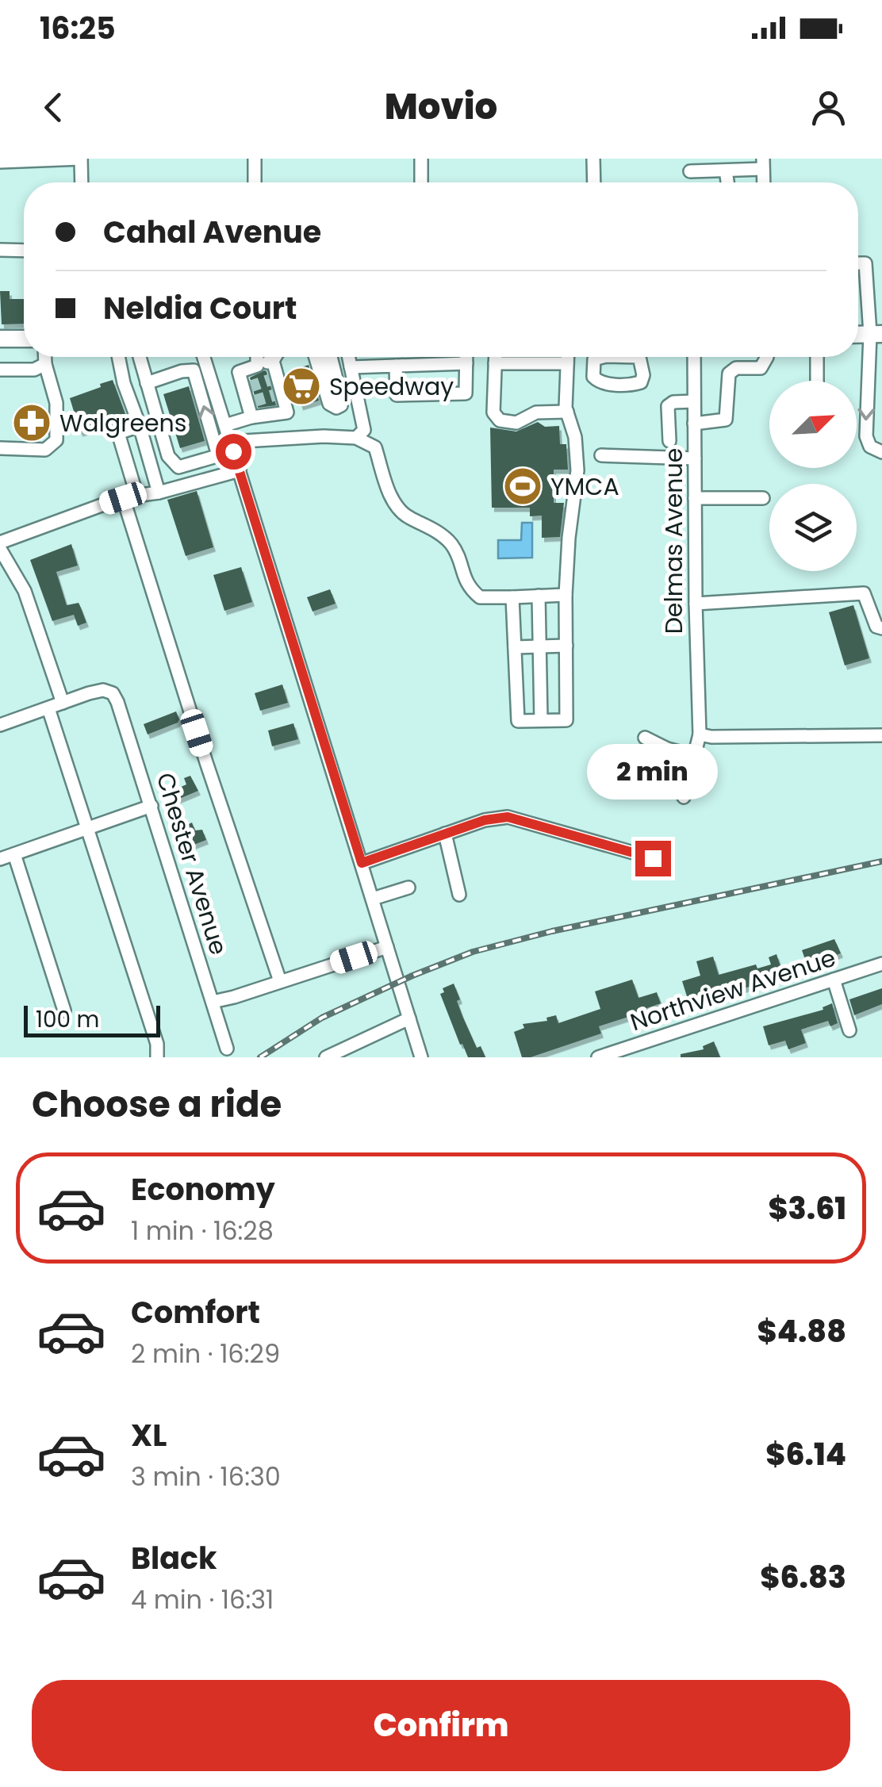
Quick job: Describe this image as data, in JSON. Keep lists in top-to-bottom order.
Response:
{
  "streets": {
    "street": ["Delmas Avenue", "Chester Avenue", "Northview Avenue"]
  },
  "places": {
    "supermarket": ["Speedway"],
    "pharmacy": ["Walgreens"],
    "sports": ["YMCA"]
  },
  "scale_bar": "100 m",
  "north": "top right",
  "page": {
    "status": "16:25",
    "header": "Movio",
    "banner": ["Cahal Avenue", "Neldia Court"],
    "bubble": "2 min",
    "scale": "100 m",
    "heading": "Choose a ride",
    "list": [
      {
        "name": "Economy",
        "note": "1 min · 16:28",
        "value": "$3.61"
      },
      {
        "name": "Comfort",
        "note": "2 min · 16:29",
        "value": "$4.88"
      },
      {
        "name": "XL",
        "note": "3 min · 16:30",
        "value": "$6.14"
      },
      {
        "name": "Black",
        "note": "4 min · 16:31",
        "value": "$6.83"
      }
    ],
    "buttons": "Confirm"
  }
}
